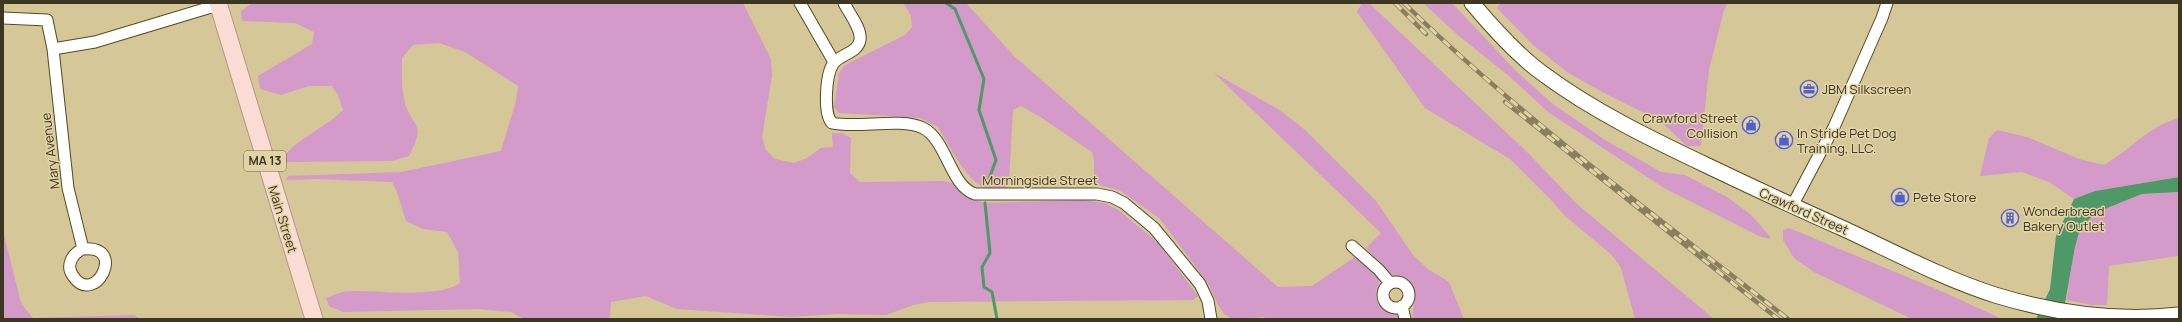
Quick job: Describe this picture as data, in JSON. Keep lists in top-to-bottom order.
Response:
{
  "streets": {
    "main road": ["MA 13", "Crawford Street", "Main Street"],
    "street": ["Mary Avenue", "Morningside Street"]
  },
  "places": {
    "office": ["JBM Silkscreen"],
    "shop": ["Crawford Street Collision", "In Stride Pet Dog Training, LLC.", "Pete Store"],
    "building": ["Wonderbread Bakery Outlet"]
  }
}
